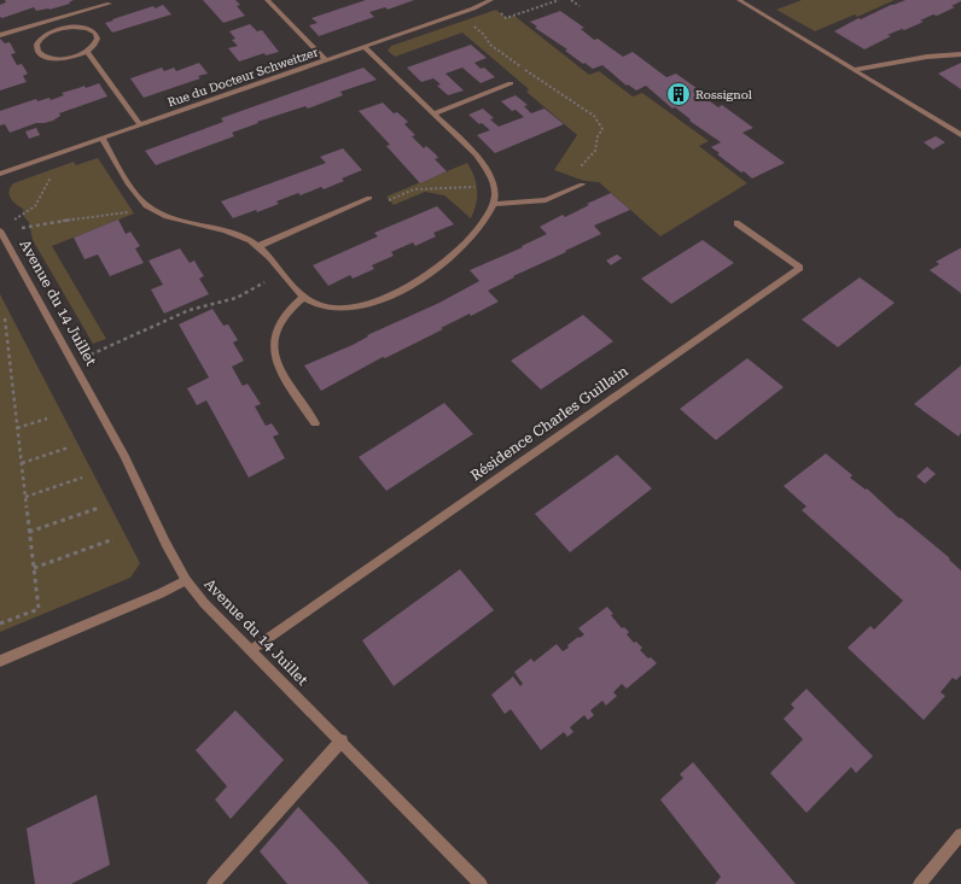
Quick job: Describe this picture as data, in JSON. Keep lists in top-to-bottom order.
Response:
{
  "streets": {
    "street": ["Rue du Docteur Schweitzer", "Avenue du 14 Juillet", "Résidence Charles Guillain"]
  },
  "crossings": [
    ["Avenue du 14 Juillet", "Résidence Charles Guillain"]
  ],
  "places": {
    "building": ["Rossignol"]
  }
}
